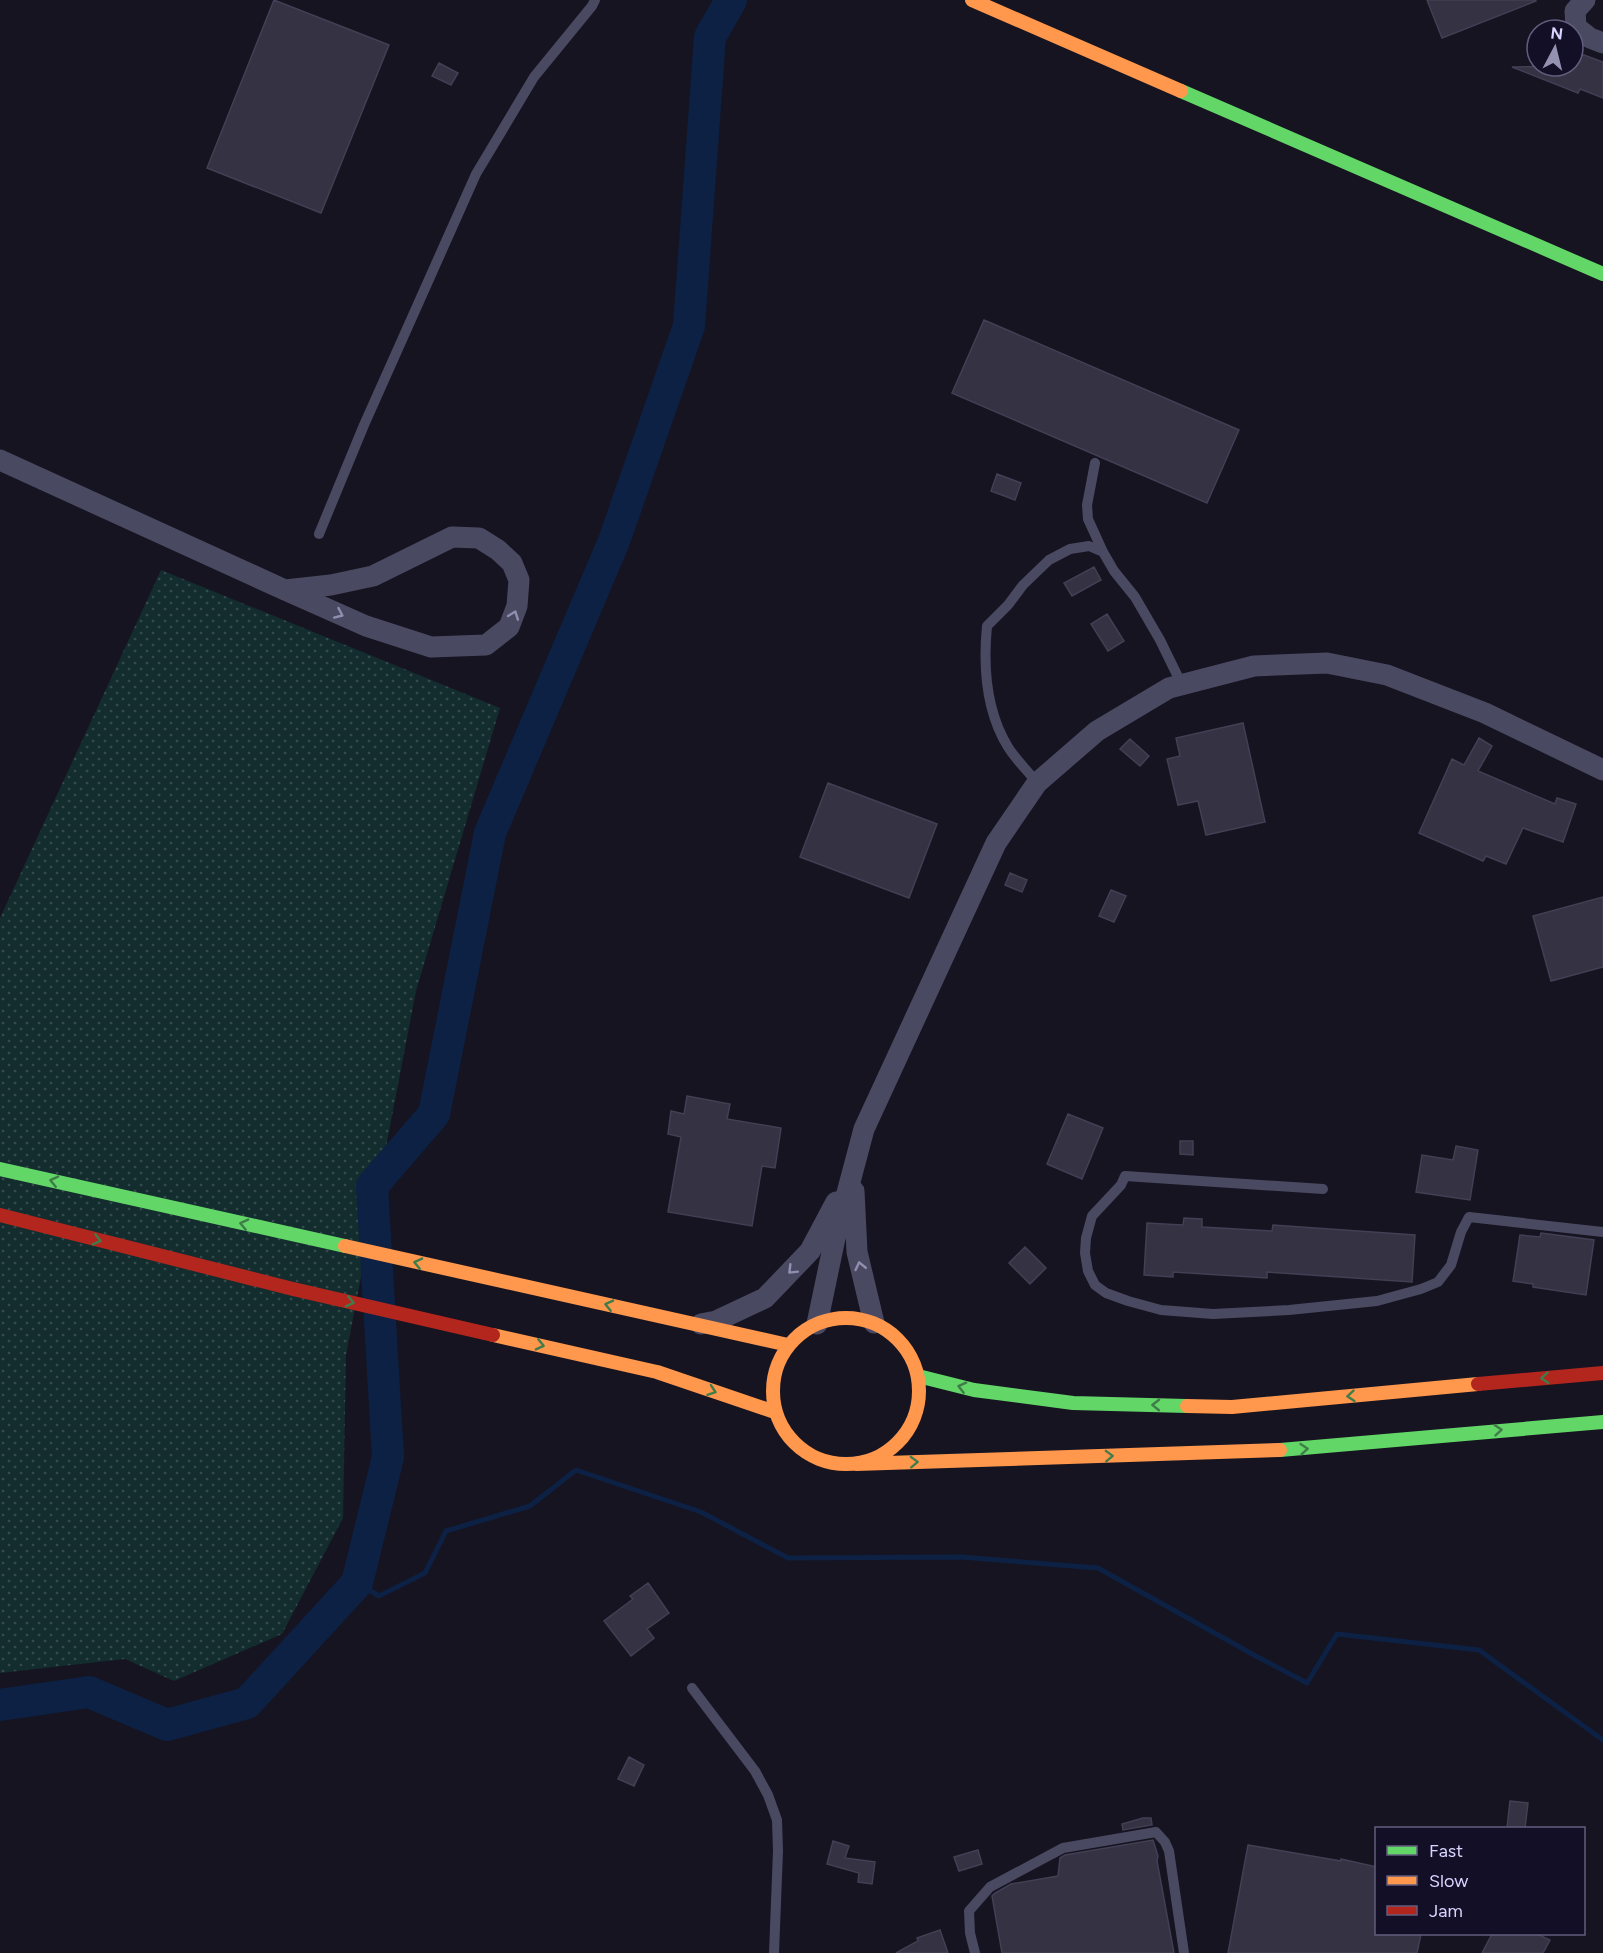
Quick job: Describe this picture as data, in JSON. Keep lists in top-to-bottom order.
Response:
{
  "legend": ["Fast", "Slow", "Jam"],
  "north": "top"
}
